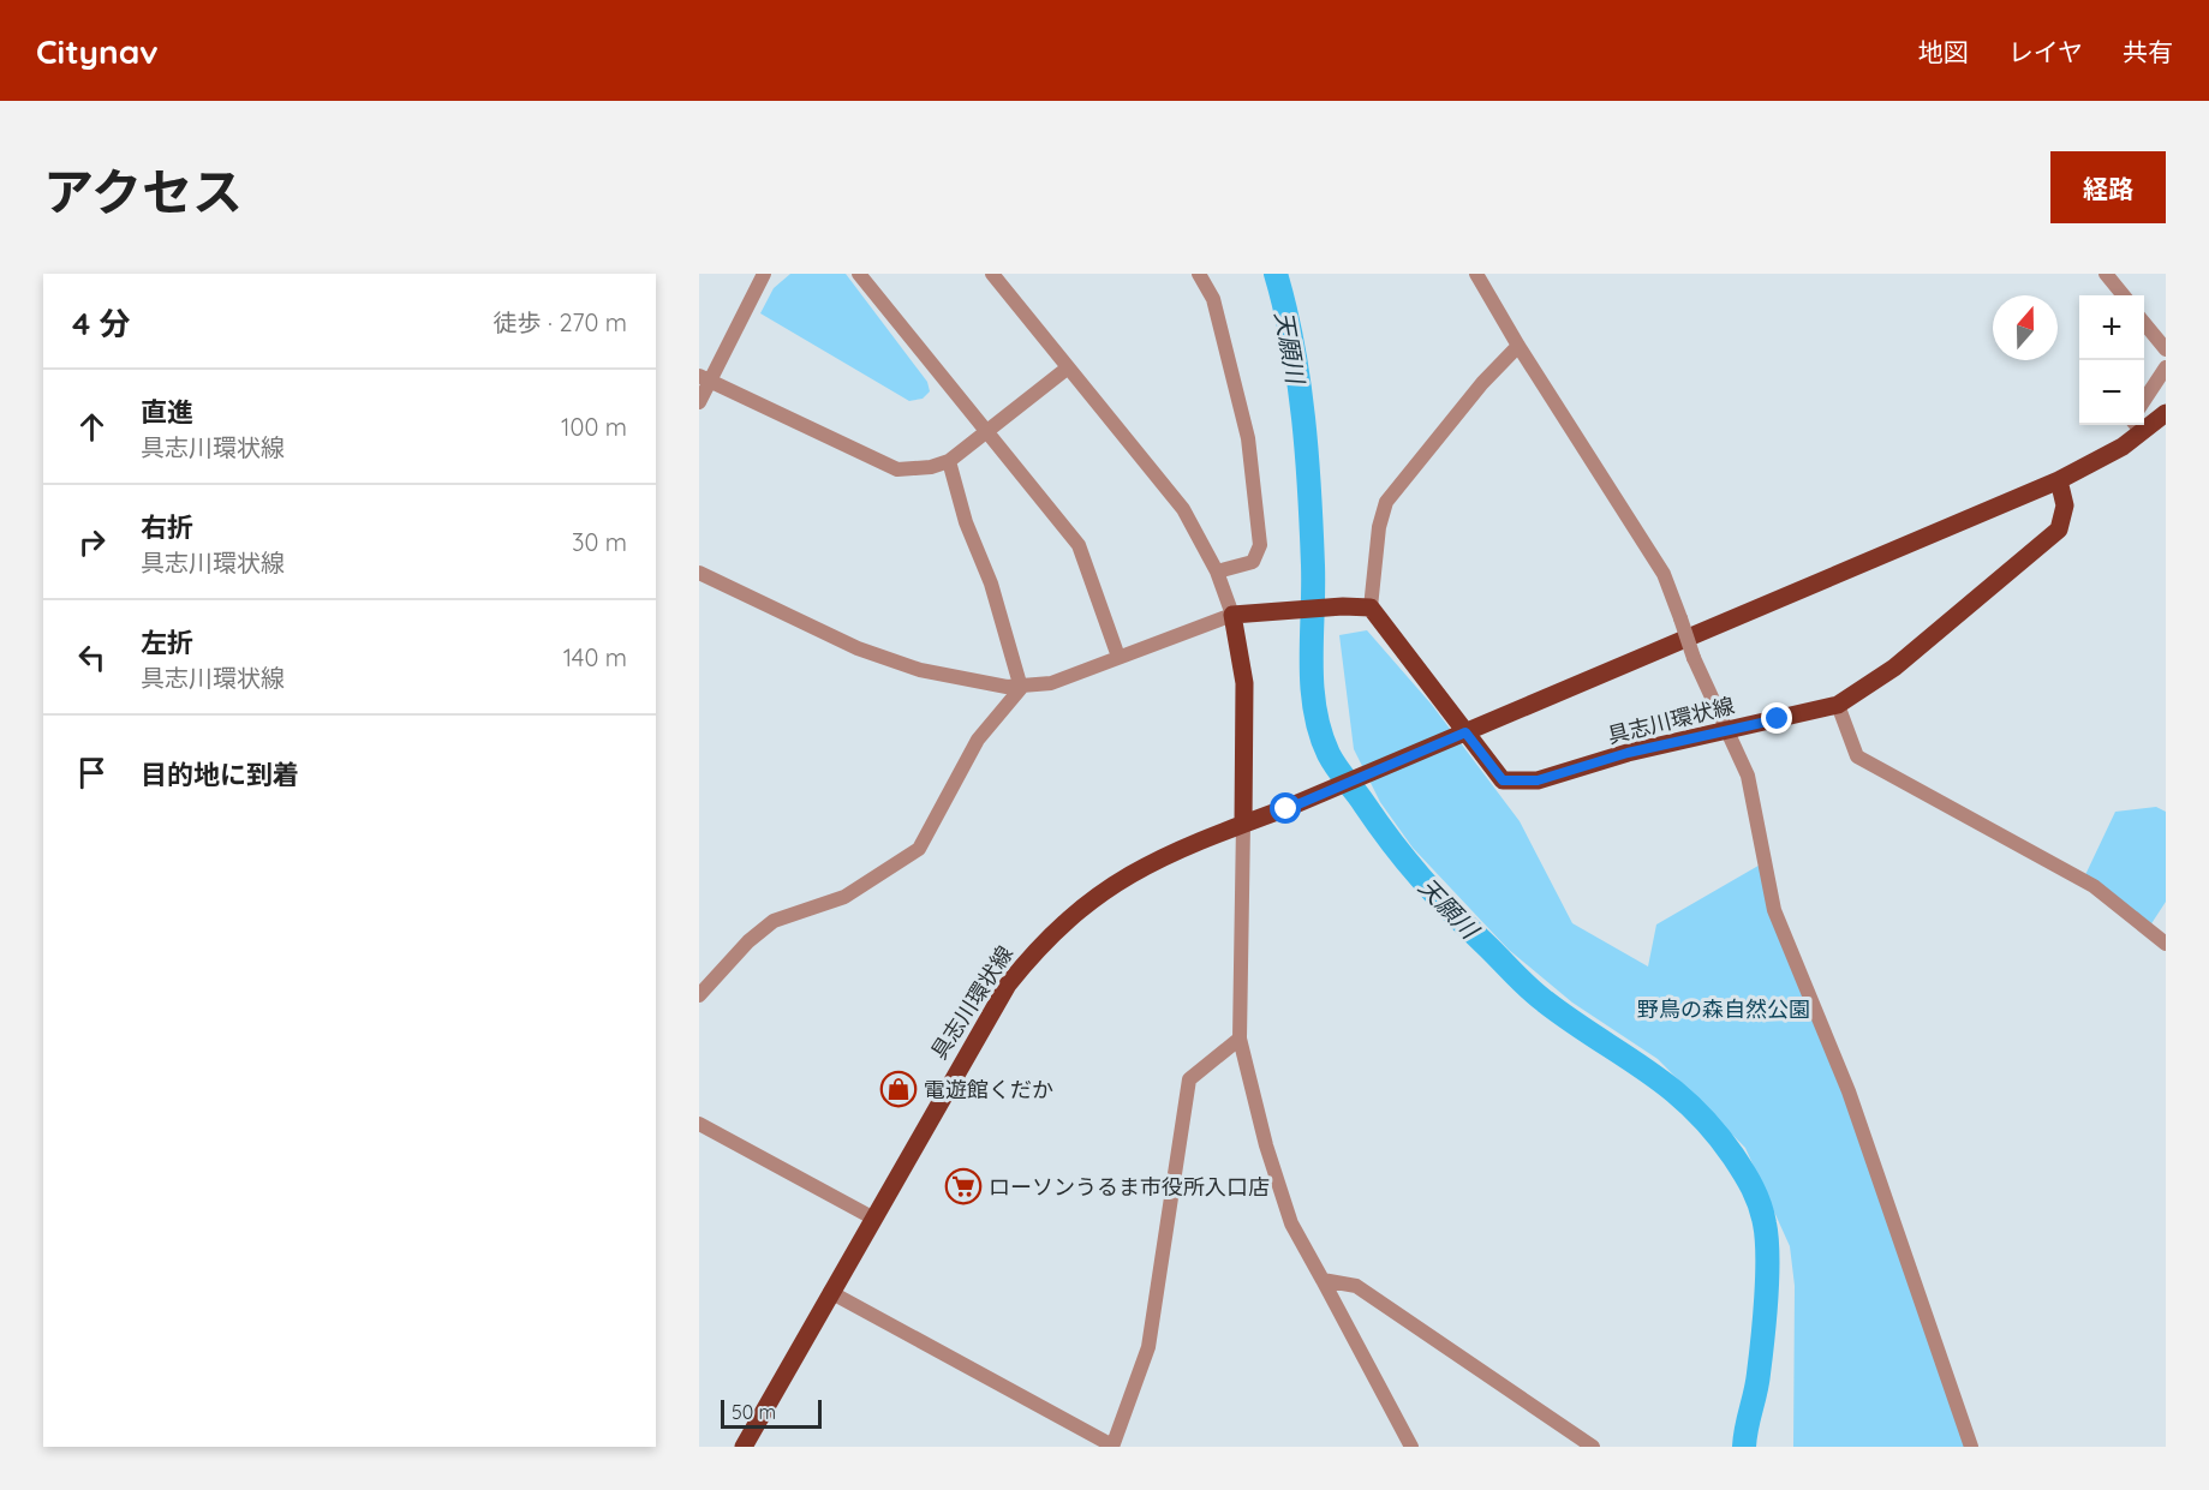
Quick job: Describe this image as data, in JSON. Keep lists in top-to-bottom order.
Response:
{
  "streets": {
    "main road": ["具志川環状線"]
  },
  "water": ["天願川"],
  "parks": ["野鳥の森自然公園"],
  "places": {
    "shop": ["電遊館くだか"],
    "supermarket": ["ローソンうるま市役所入口店"]
  },
  "scale_bar": "50 m",
  "north": "top",
  "page": {
    "header": "Citynav",
    "nav": ["地図", "レイヤ", "共有"],
    "title": "アクセス",
    "buttons": "経路",
    "heading": ["4 分", "徒歩 · 270 m"],
    "map_buttons": ["+", "−"],
    "list": [
      ["直進", "具志川環状線", "100 m"],
      ["右折", "具志川環状線", "30 m"],
      ["左折", "具志川環状線", "140 m"],
      "目的地に到着"
    ],
    "scale": "50 m"
  }
}
